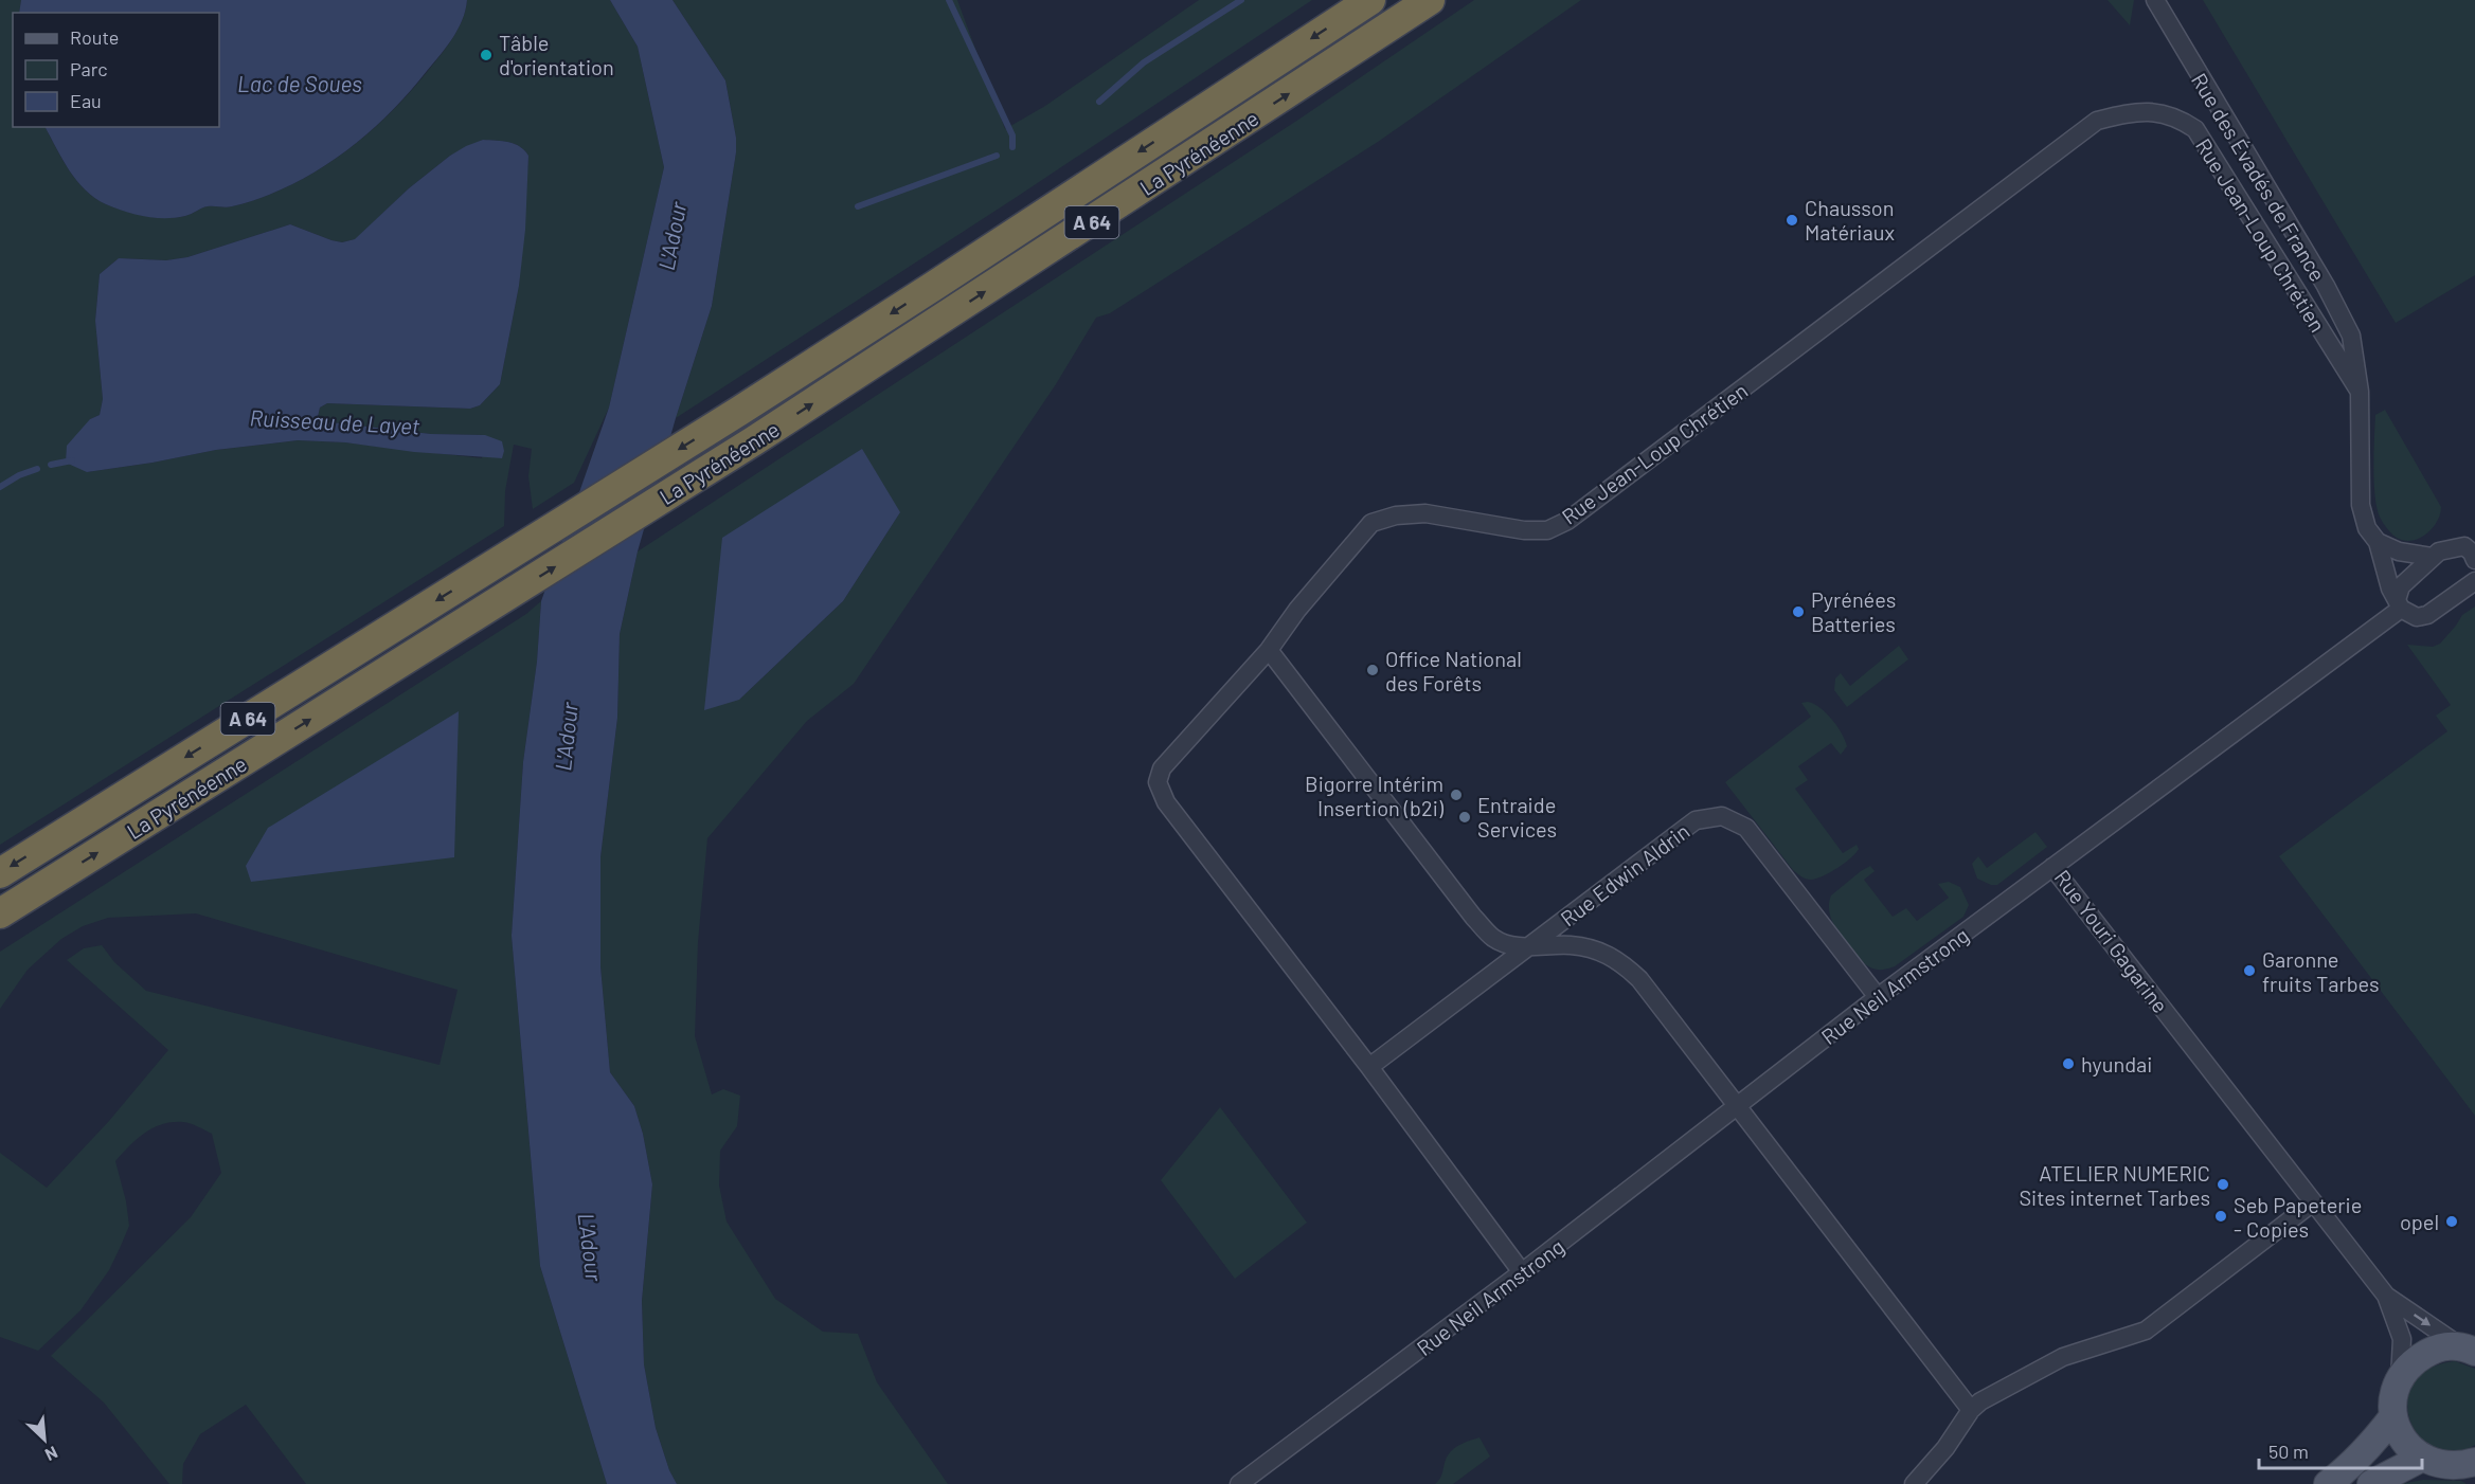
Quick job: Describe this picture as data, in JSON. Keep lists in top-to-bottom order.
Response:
{
  "streets": {
    "highway": ["La Pyrénéenne", "A 64"],
    "street": [
      "Rue des Évadés de France",
      "Rue Jean-Loup Chrétien",
      "Rue Edwin Aldrin",
      "Rue Youri Gagarine",
      "Rue Neil Armstrong"
    ]
  },
  "crossings": [
    ["Rue des Évadés de France", "Rue Jean-Loup Chrétien"],
    ["Rue des Évadés de France", "Rue Youri Gagarine"],
    ["Rue Jean-Loup Chrétien", "Rue Edwin Aldrin"],
    ["Rue Jean-Loup Chrétien", "Rue Neil Armstrong"],
    ["Rue Edwin Aldrin", "Rue Neil Armstrong"],
    ["Rue Youri Gagarine", "Rue Neil Armstrong"]
  ],
  "water": ["Lac de Soues", "L'Adour", "Ruisseau de Layet"],
  "places": [
    "Tâble d'orientation",
    "Chausson Matériaux",
    "Pyrénées Batteries",
    "Office National des Forêts",
    "Bigorre Intérim Insertion (b2i)",
    "Entraide Services",
    "Garonne fruits Tarbes",
    "hyundai",
    "ATELIER NUMERIC Sites internet Tarbes",
    "Seb Papeterie - Copies",
    "opel"
  ],
  "legend": ["Route", "Parc", "Eau"],
  "scale_bar": "50 m",
  "north": "bottom right"
}
